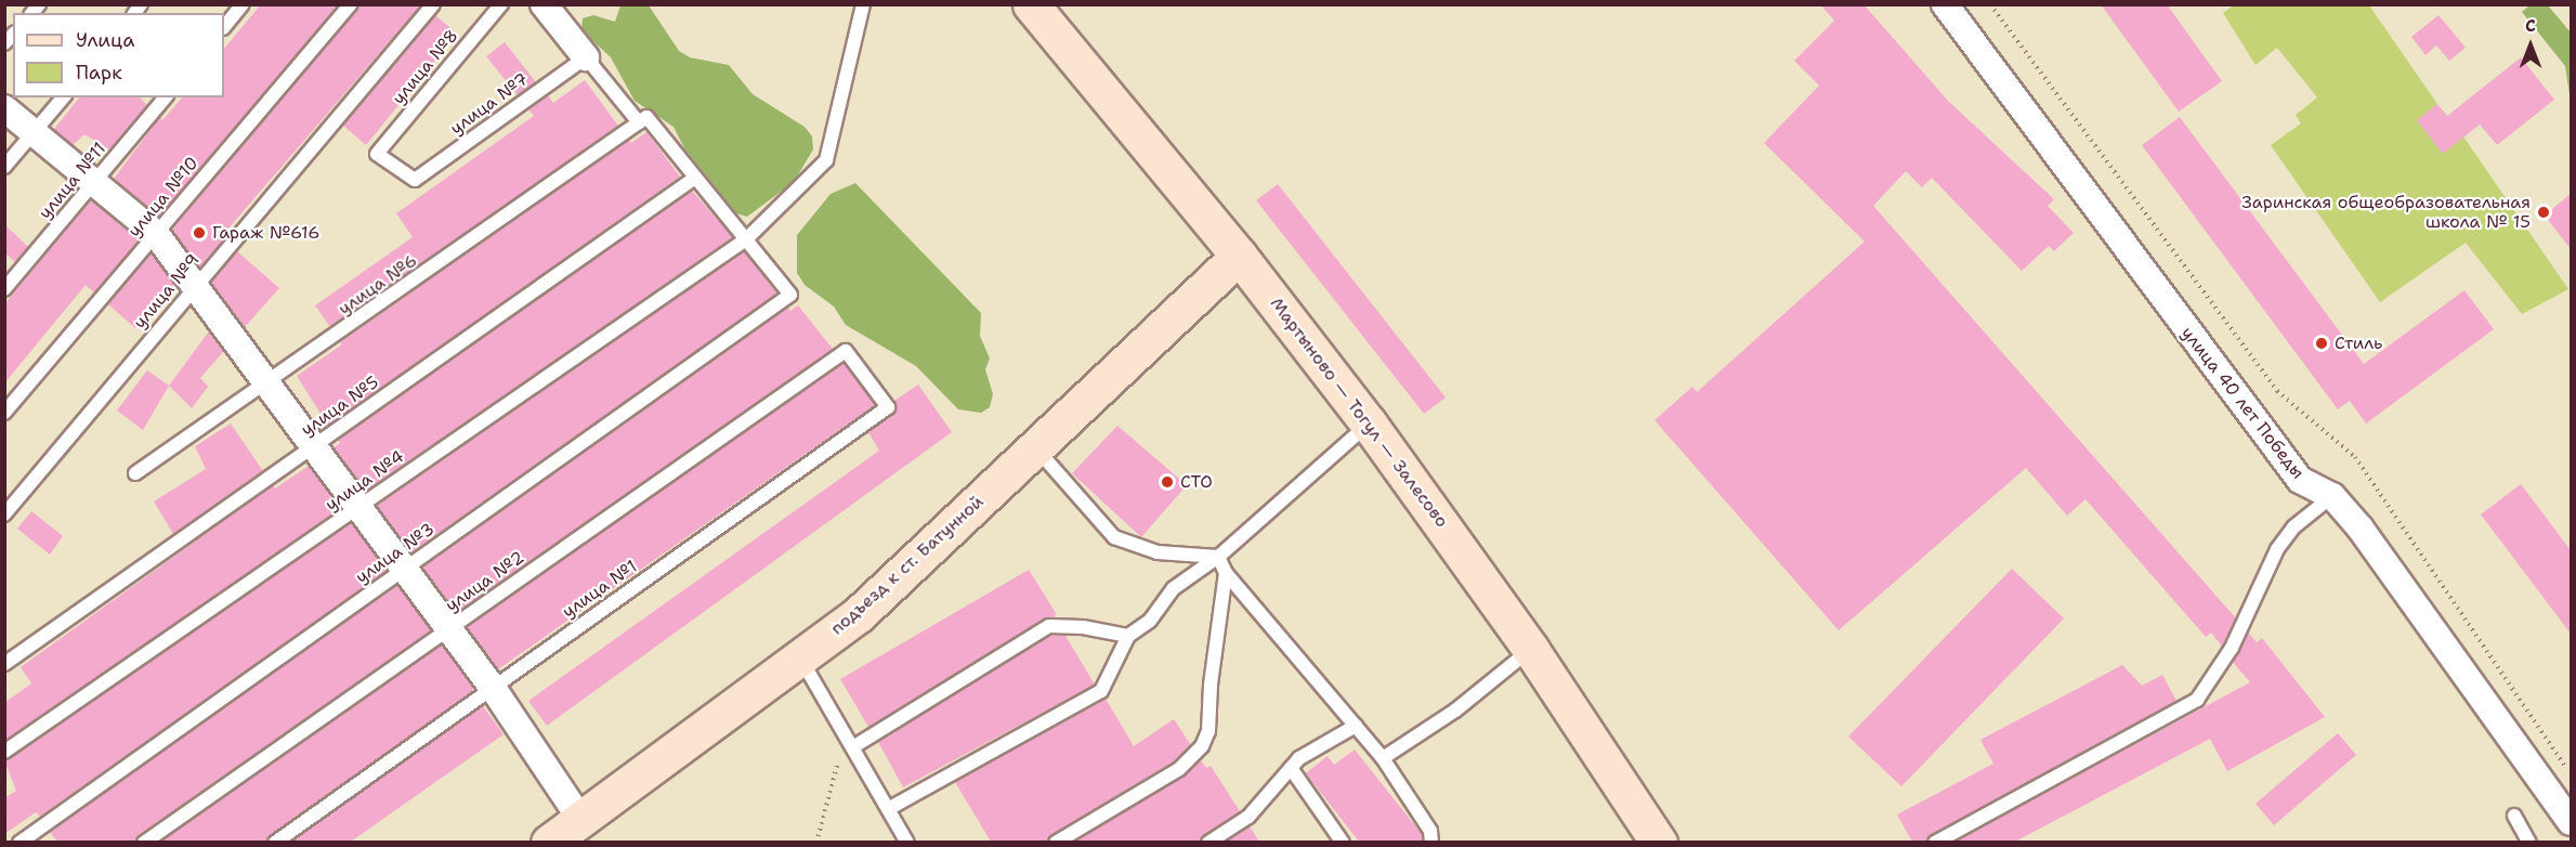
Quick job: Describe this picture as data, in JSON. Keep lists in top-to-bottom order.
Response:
{
  "streets": {
    "street": ["улица 40 лет Победы", "Мартыново — Тогул — Залесово", "подъезд к ст. Батунной"],
    "lane": [
      "улица №8",
      "улица №7",
      "улица №11",
      "улица №10",
      "улица №6",
      "улица №9",
      "улица №5",
      "улица №4",
      "улица №3",
      "улица №2",
      "улица №1"
    ]
  },
  "crossings": [
    ["улица №8", "улица №7"],
    ["Мартыново — Тогул — Залесово", "подъезд к ст. Батунной"],
    ["улица №4", "улица №3"],
    ["улица №2", "улица №1"]
  ],
  "places": [
    "Заринская общеобразовательная школа № 15",
    "Гараж №616",
    "Стиль",
    "СТО"
  ],
  "legend": ["Улица", "Парк"],
  "north": "top"
}
